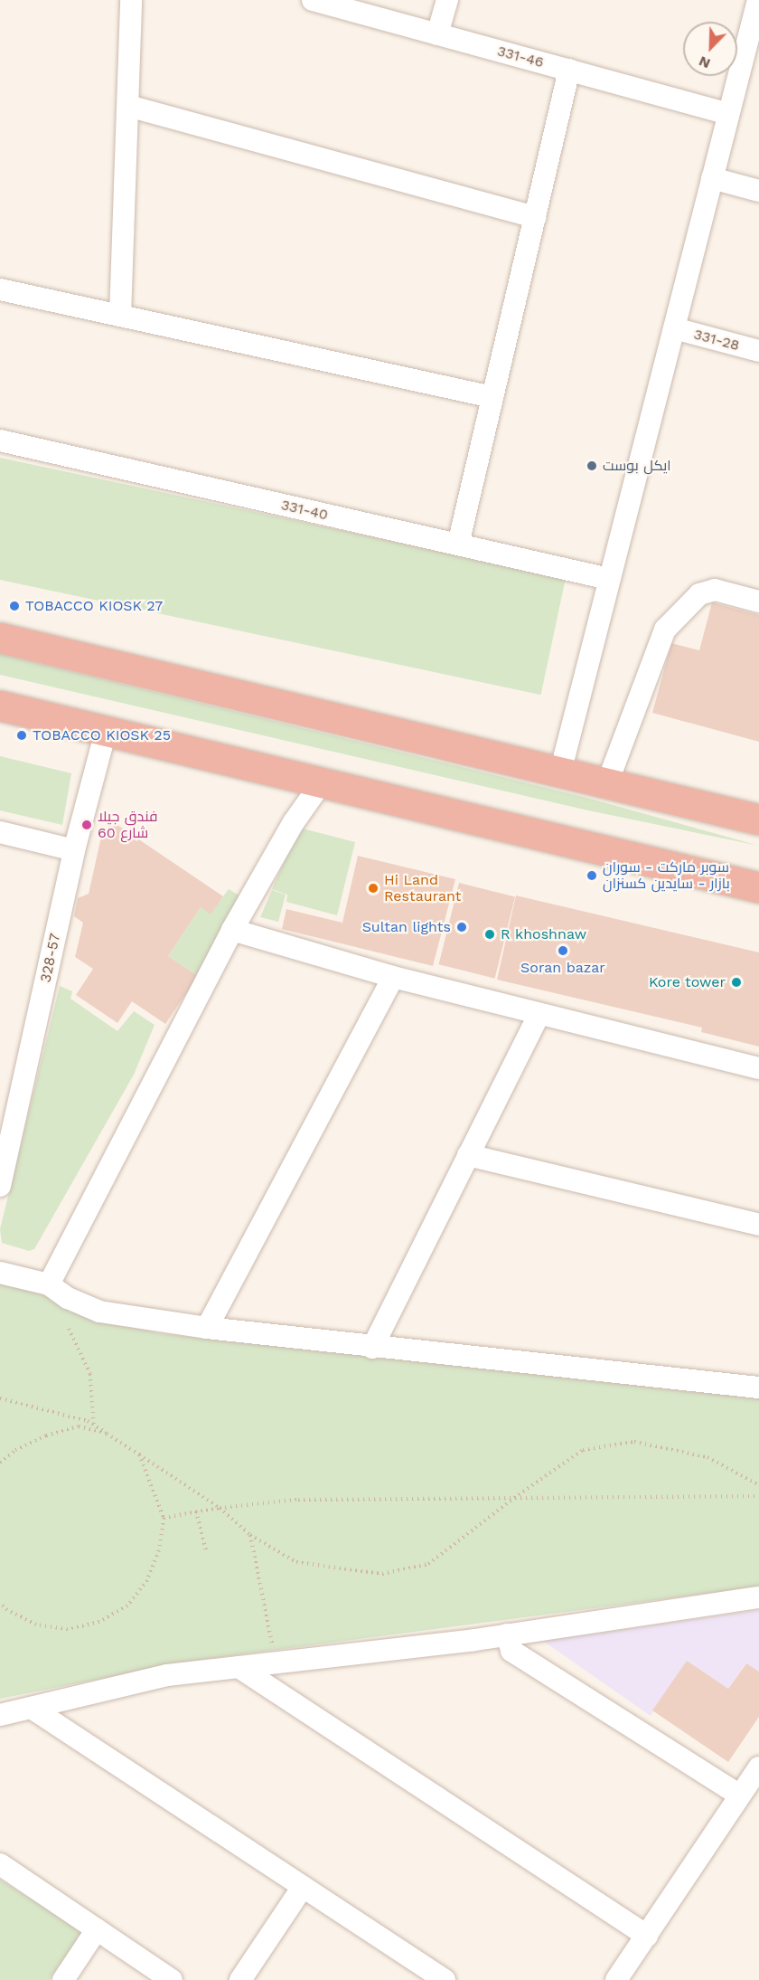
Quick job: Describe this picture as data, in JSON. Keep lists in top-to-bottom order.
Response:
{
  "streets": {
    "street": [
      "331-46",
      "331-28",
      "331-40",
      "328-57"
    ]
  },
  "places": [
    "ايكل بوست",
    "TOBACCO KIOSK 27",
    "TOBACCO KIOSK 25",
    "فندق جيلا شارع 60",
    "سوبر ماركت - سوران بازار - سايدين كسنزان",
    "Hi Land Restaurant",
    "Sultan lights",
    "R khoshnaw",
    "Soran bazar",
    "Kore tower"
  ],
  "north": "bottom left"
}
